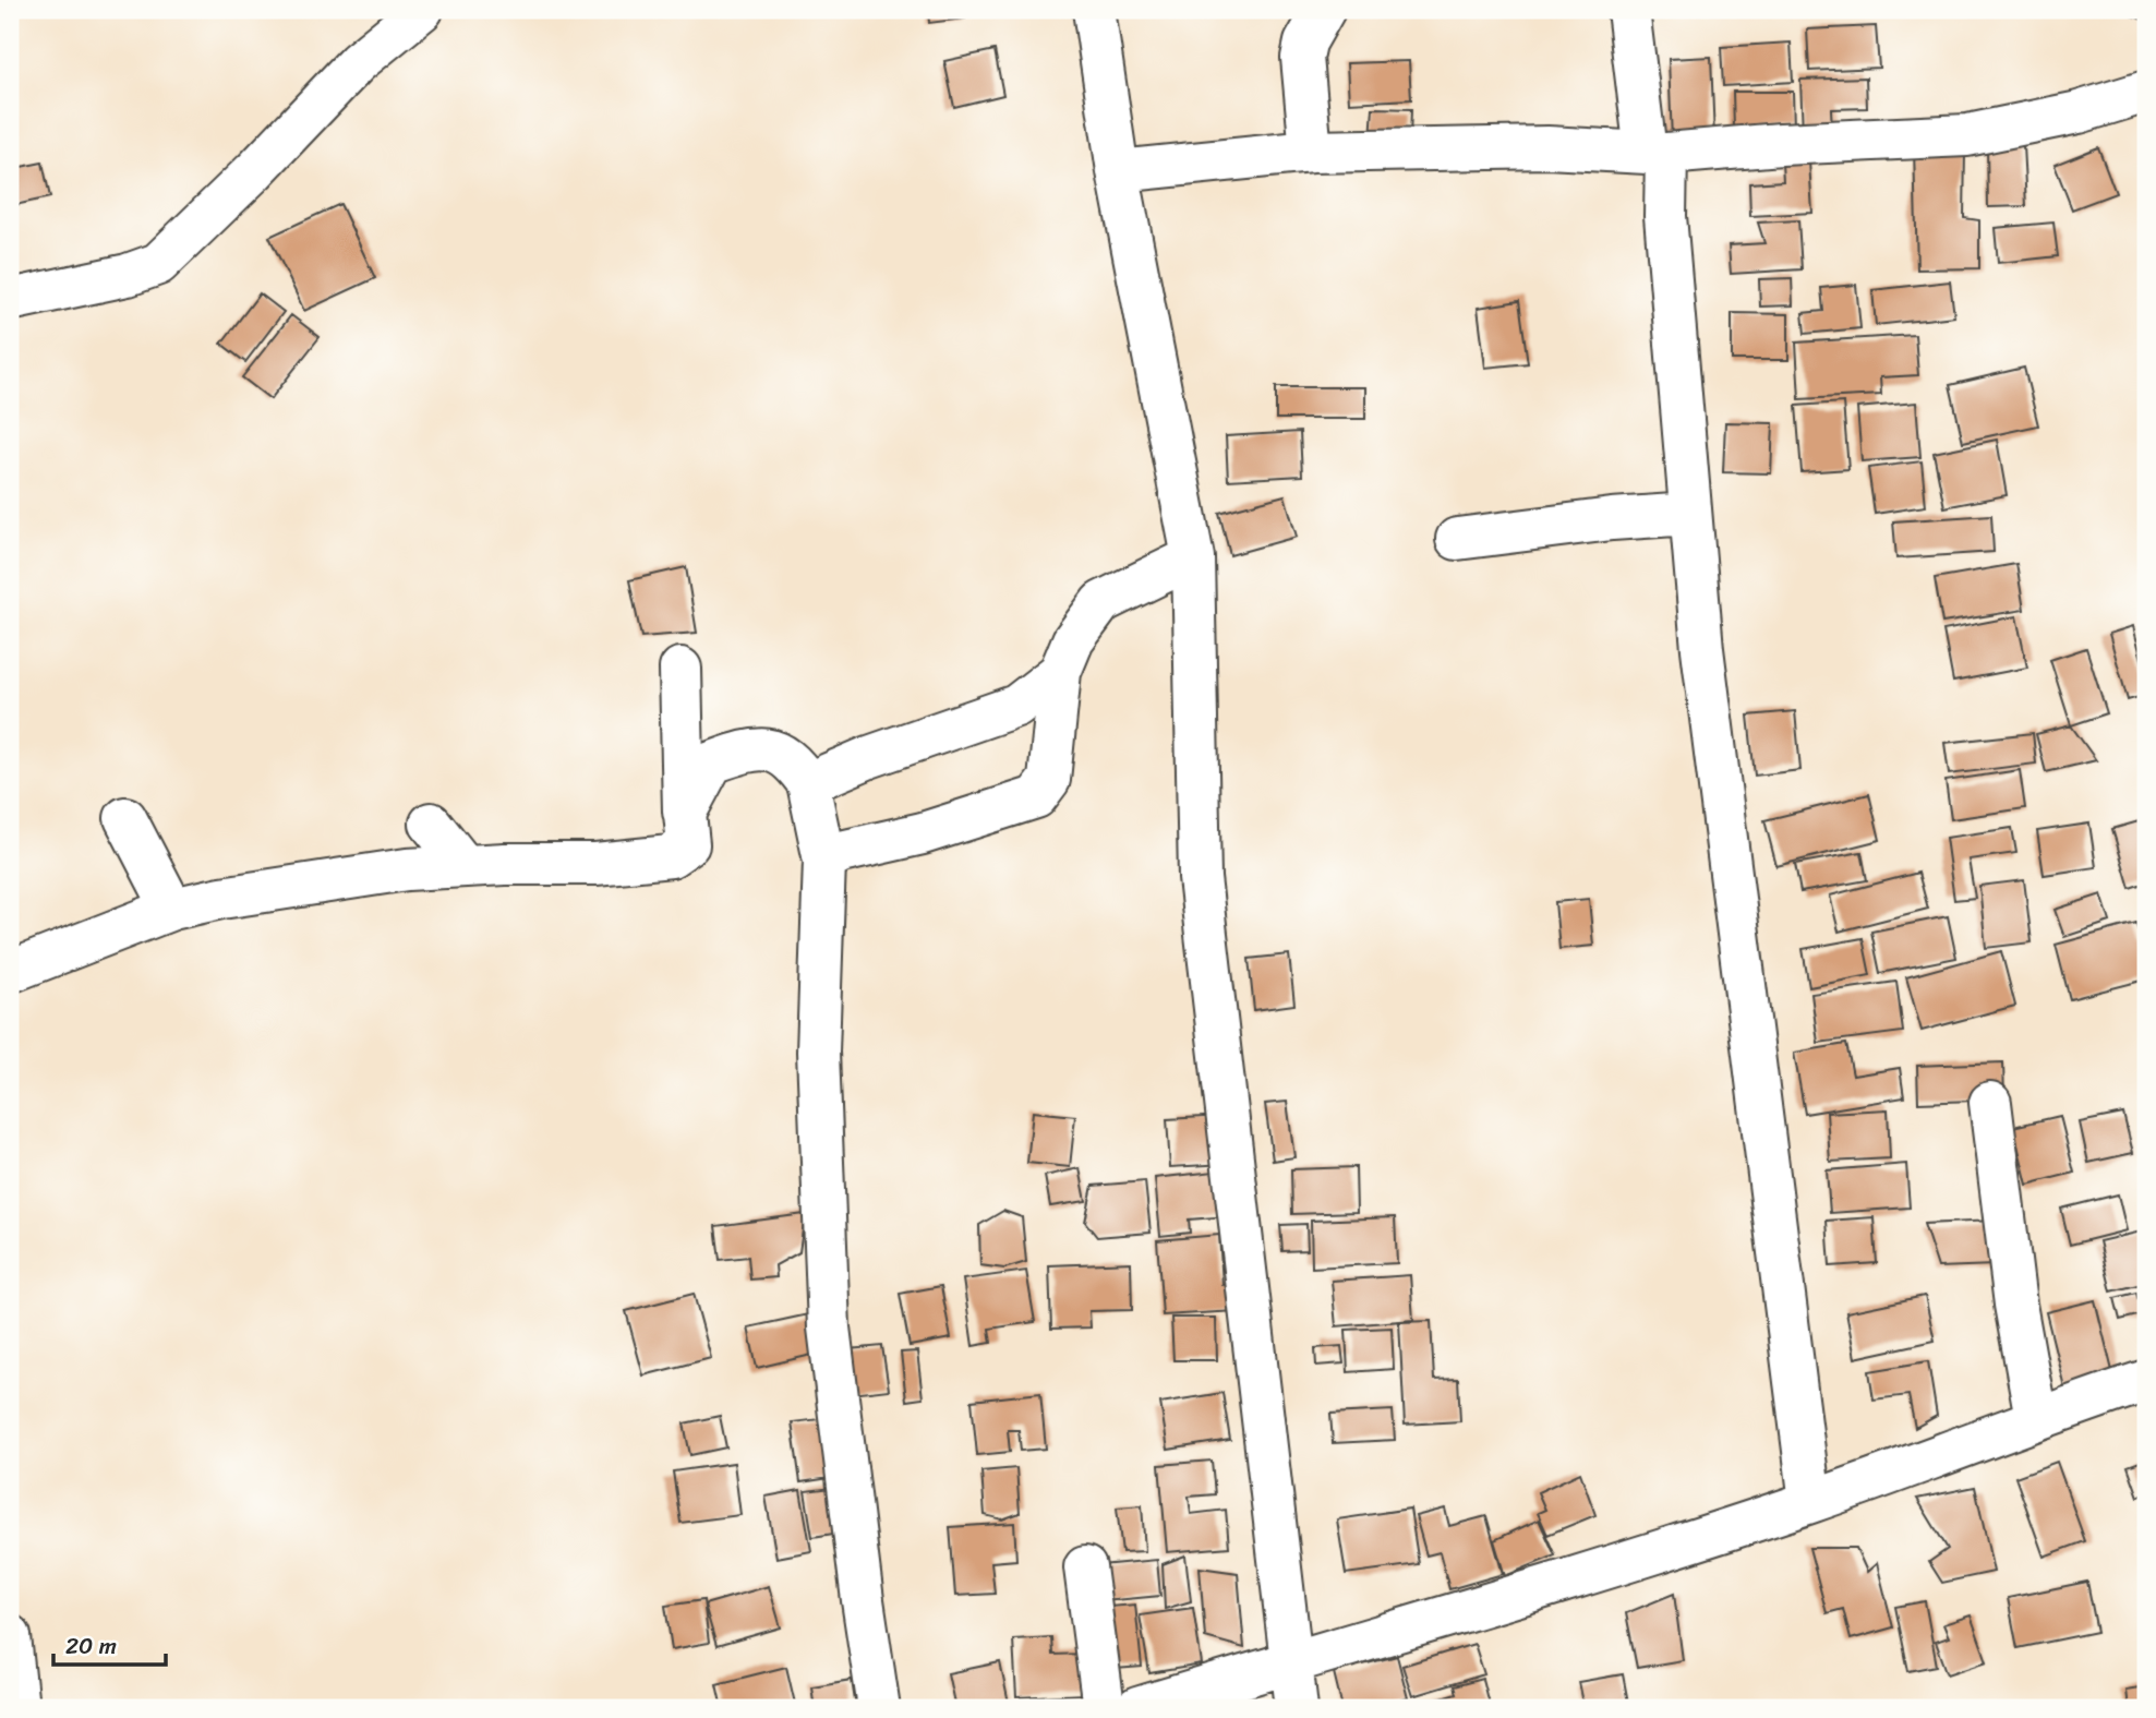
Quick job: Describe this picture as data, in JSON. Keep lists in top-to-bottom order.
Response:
{
  "scale_bar": "20 m"
}
